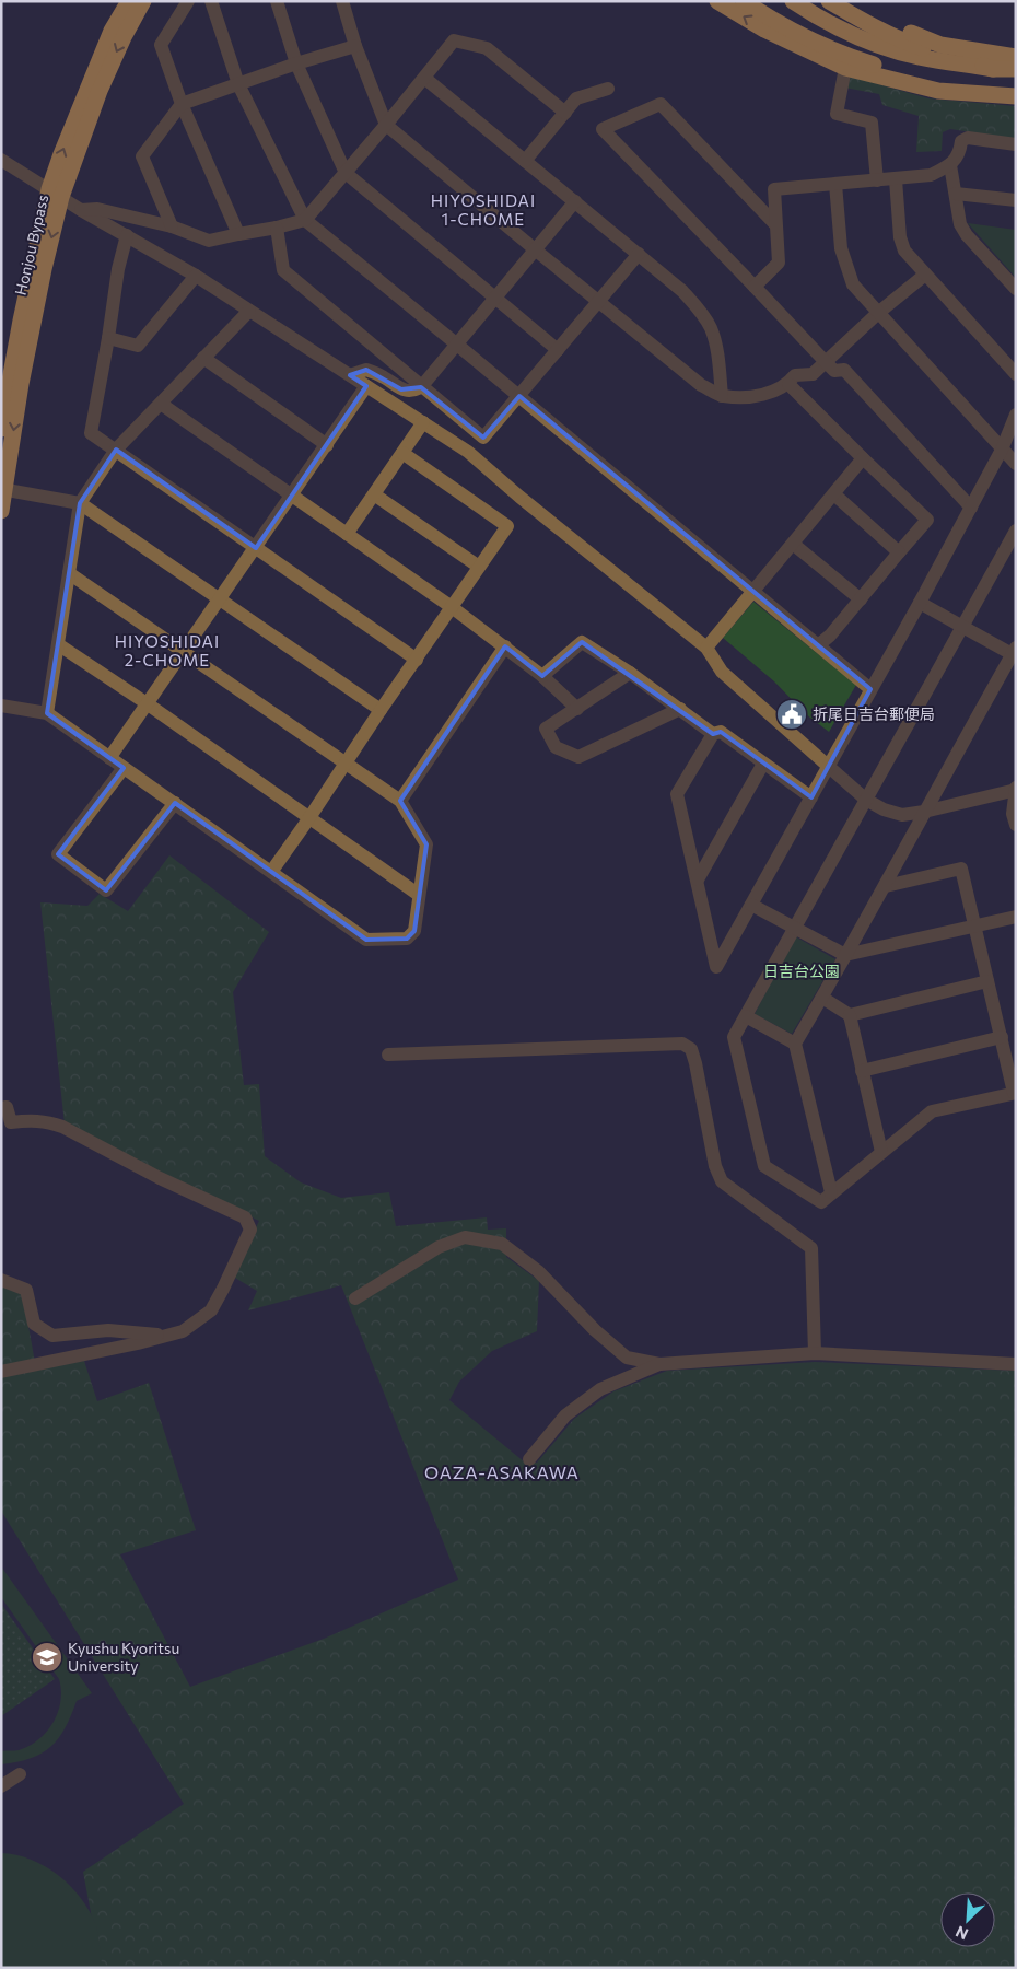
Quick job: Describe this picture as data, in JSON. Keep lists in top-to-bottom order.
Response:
{
  "streets": {
    "highway": ["Honjou Bypass"]
  },
  "districts": ["HIYOSHIDAI 1-CHOME", "HIYOSHIDAI 2-CHOME", "OAZA-ASAKAWA"],
  "parks": ["日吉台公園"],
  "places": {
    "public building": ["折尾日吉台郵便局"],
    "school or university": ["Kyushu Kyoritsu University"]
  },
  "north": "bottom left"
}
